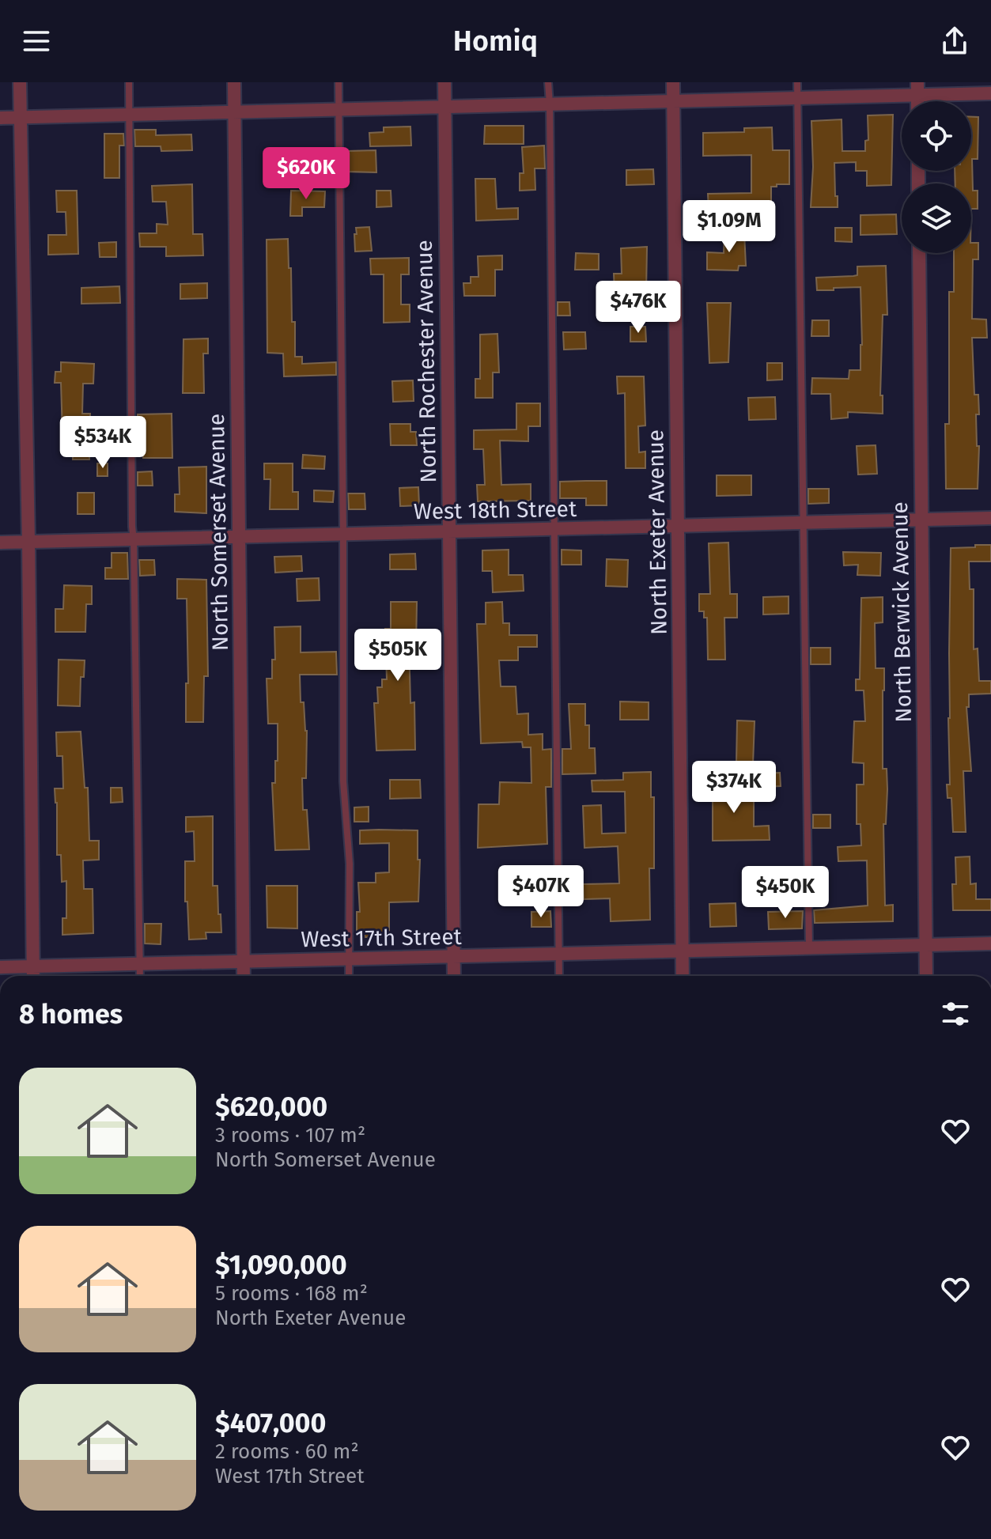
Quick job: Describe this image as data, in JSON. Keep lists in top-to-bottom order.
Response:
{
  "streets": {
    "street": [
      "North Rochester Avenue",
      "West 18th Street",
      "North Somerset Avenue",
      "North Exeter Avenue",
      "North Berwick Avenue",
      "West 17th Street"
    ]
  },
  "crossings": [
    ["North Rochester Avenue", "West 18th Street"],
    ["North Rochester Avenue", "West 17th Street"],
    ["West 18th Street", "North Somerset Avenue"],
    ["West 18th Street", "North Exeter Avenue"],
    ["West 18th Street", "North Berwick Avenue"],
    ["North Somerset Avenue", "West 17th Street"],
    ["North Exeter Avenue", "West 17th Street"],
    ["North Berwick Avenue", "West 17th Street"]
  ],
  "page": {
    "header": "Homiq",
    "price": [
      "$620K",
      "$1.09M",
      "$476K",
      "$534K",
      "$505K",
      "$374K",
      "$407K",
      "$450K"
    ],
    "heading": "8 homes",
    "list": [
      {
        "name": "$620,000",
        "note": "3 rooms · 107 m² · North Somerset Avenue"
      },
      {
        "name": "$1,090,000",
        "note": "5 rooms · 168 m² · North Exeter Avenue"
      },
      {
        "name": "$407,000",
        "note": "2 rooms · 60 m² · West 17th Street"
      }
    ]
  }
}
